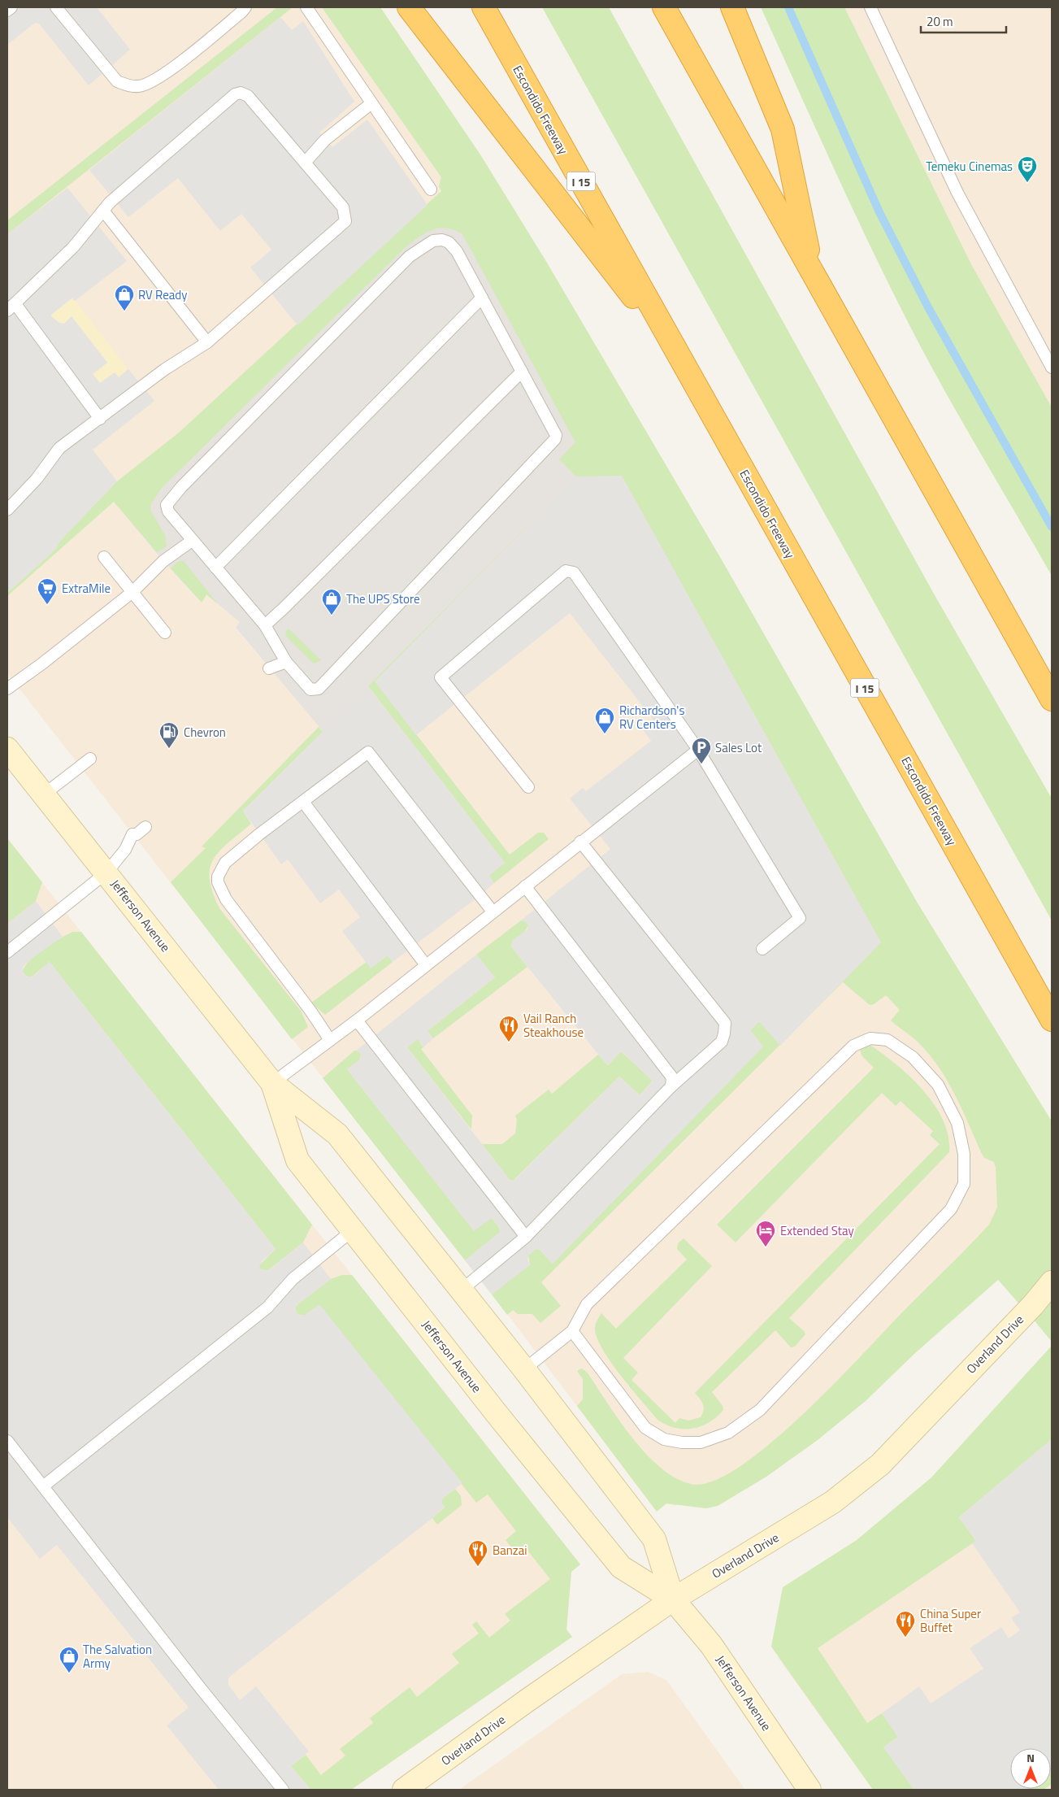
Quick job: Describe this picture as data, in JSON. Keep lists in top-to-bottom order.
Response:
{
  "streets": {
    "highway": ["Escondido Freeway", "I 15"],
    "main road": ["Jefferson Avenue", "Overland Drive"]
  },
  "crossings": [
    ["Jefferson Avenue", "Overland Drive"]
  ],
  "places": {
    "theatre": ["Temeku Cinemas"],
    "shop": [
      "RV Ready",
      "The UPS Store",
      "Richardson's RV Centers",
      "The Salvation Army"
    ],
    "supermarket": ["ExtraMile"],
    "fuel station": ["Chevron"],
    "parking": ["Sales Lot"],
    "restaurant": ["Vail Ranch Steakhouse", "Banzai", "China Super Buffet"],
    "hotel": ["Extended Stay"]
  },
  "scale_bar": "20 m",
  "north": "top"
}
